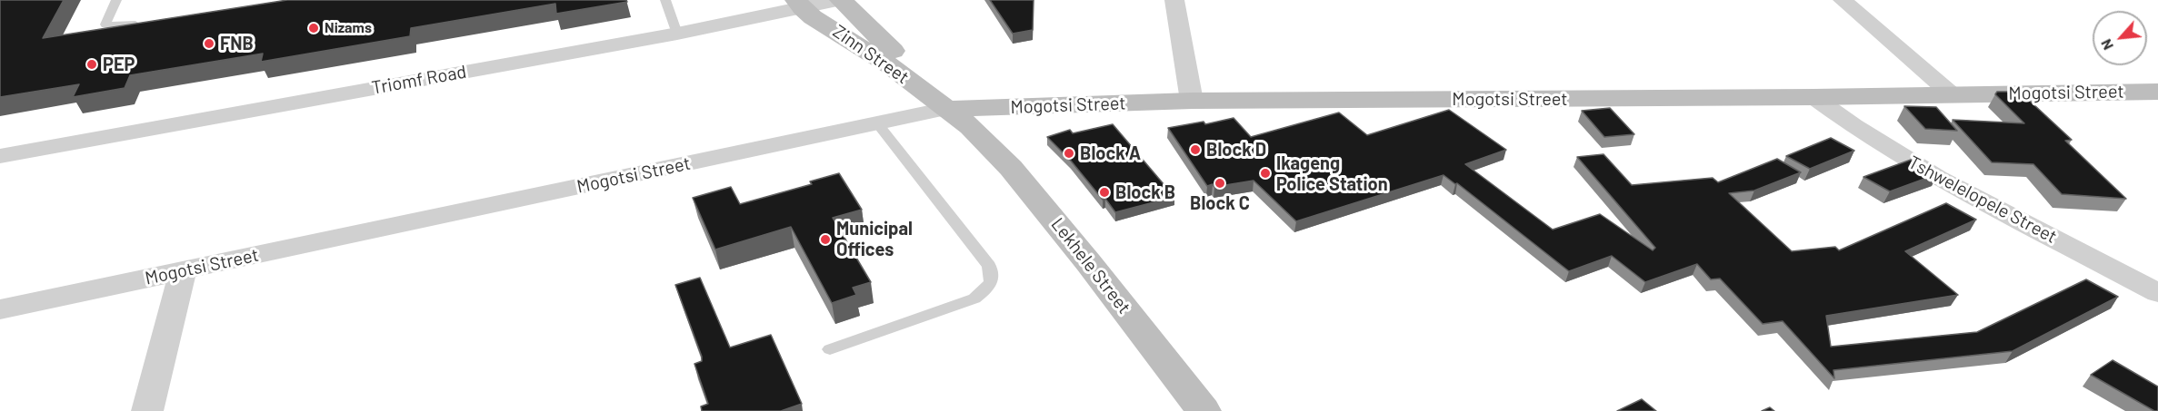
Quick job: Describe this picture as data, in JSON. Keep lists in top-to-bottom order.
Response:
{
  "streets": {
    "street": [
      "Zinn Street",
      "Triomf Road",
      "Mogotsi Street",
      "Tshwelelopele Street",
      "Lekhele Street"
    ]
  },
  "crossings": [
    ["Zinn Street", "Triomf Road"],
    ["Zinn Street", "Mogotsi Street"],
    ["Zinn Street", "Lekhele Street"],
    ["Mogotsi Street", "Tshwelelopele Street"],
    ["Mogotsi Street", "Lekhele Street"]
  ],
  "places": [
    "Nizams",
    "FNB",
    "PEP",
    "Block D",
    "Block A",
    "Ikageng Police Station",
    "Block C",
    "Block B",
    "Municipal Offices"
  ],
  "north": "bottom left"
}
